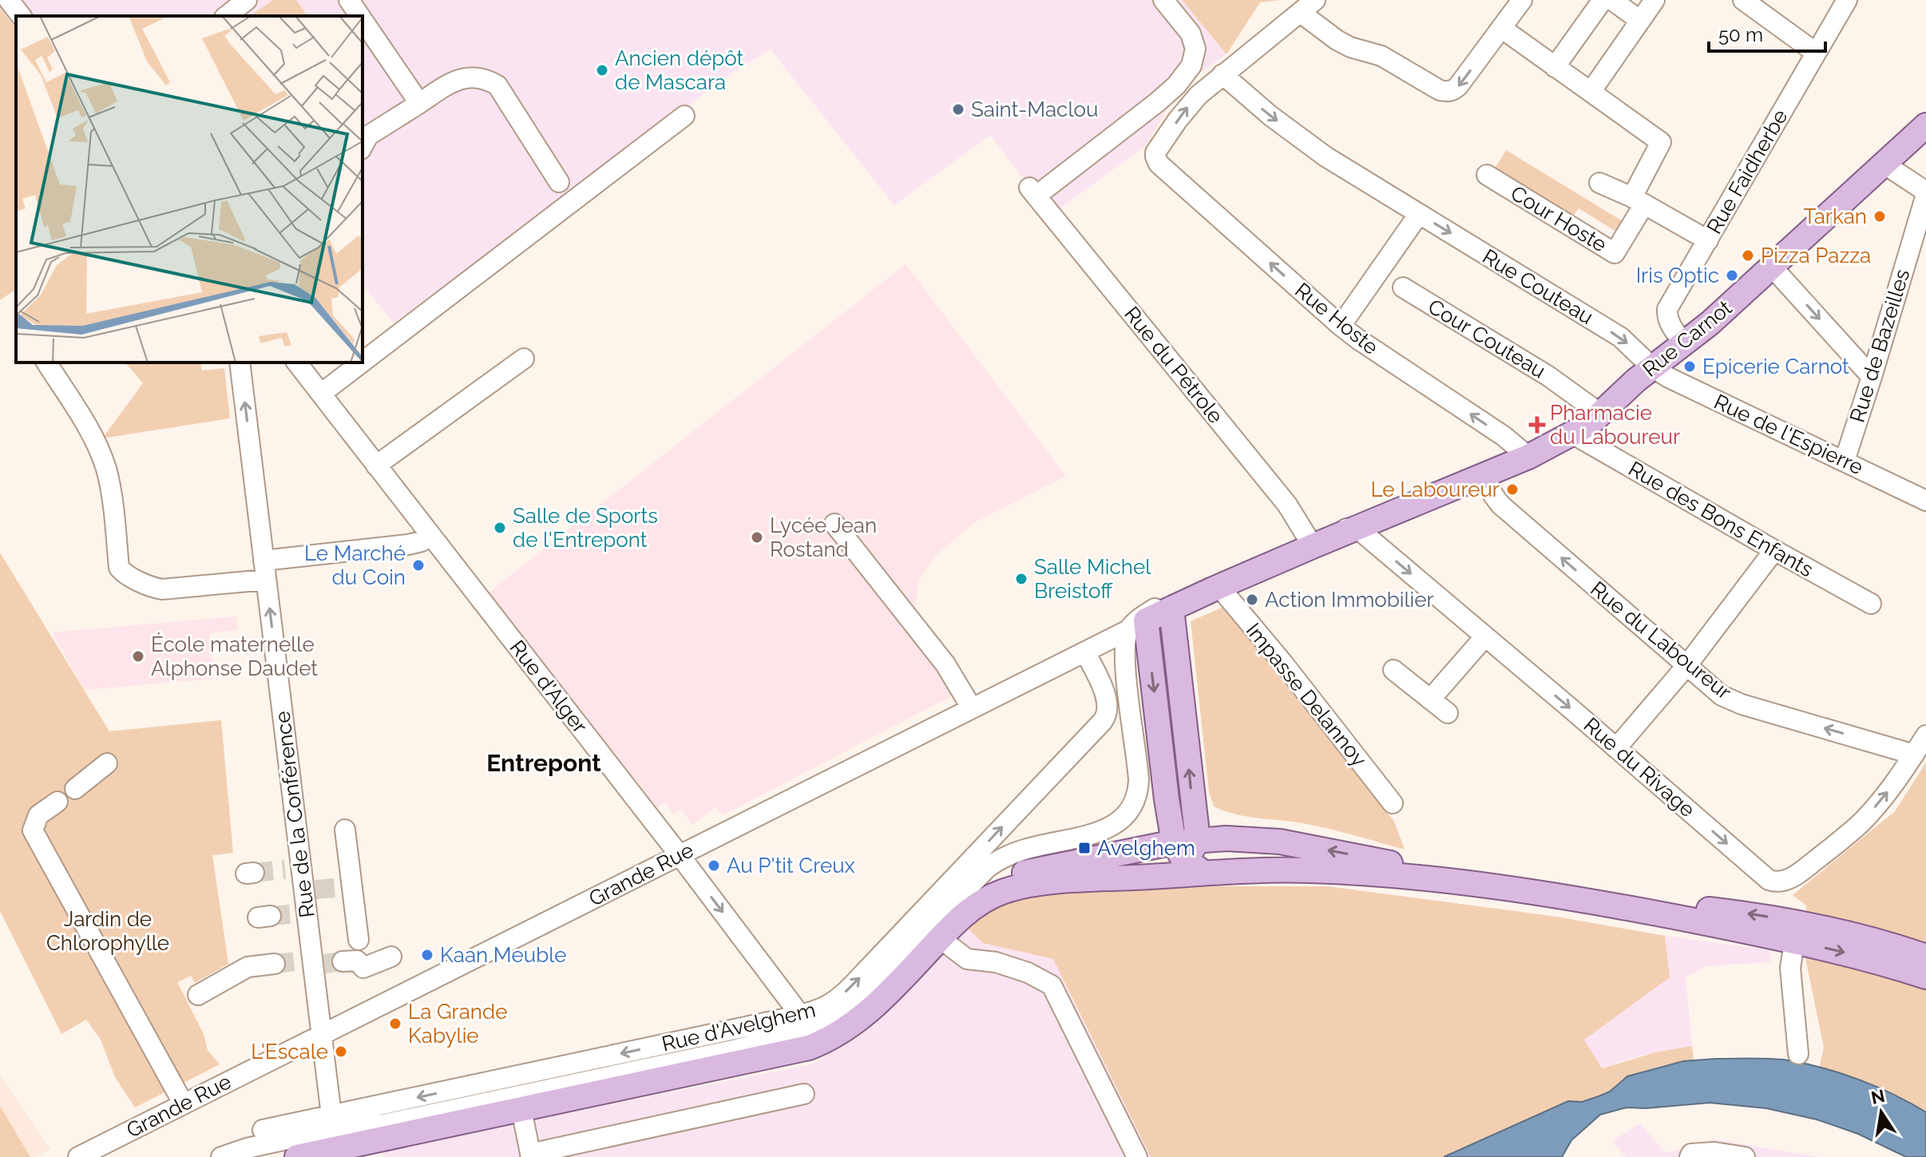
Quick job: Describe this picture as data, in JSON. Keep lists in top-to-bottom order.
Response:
{
  "streets": {
    "main road": ["Rue Carnot", "Grande Rue"],
    "street": [
      "Rue Faidherbe",
      "Cour Hoste",
      "Rue Couteau",
      "Rue Hoste",
      "Cour Couteau",
      "Rue de Bazeilles",
      "Rue du Pétrole",
      "Rue de l'Espierre",
      "Rue des Bons Enfants",
      "Rue du Laboureur",
      "Rue d'Alger",
      "Impasse Delannoy",
      "Rue du Rivage",
      "Rue de la Conférence",
      "Rue d'Avelghem"
    ]
  },
  "crossings": [
    ["Rue Faidherbe", "Rue Carnot"],
    ["Rue Couteau", "Rue Hoste"],
    ["Rue Couteau", "Rue Carnot"],
    ["Rue Couteau", "Rue de l'Espierre"],
    ["Rue Hoste", "Rue Carnot"],
    ["Cour Couteau", "Rue Carnot"],
    ["Rue Carnot", "Rue du Pétrole"],
    ["Rue Carnot", "Rue de l'Espierre"],
    ["Rue Carnot", "Rue des Bons Enfants"],
    ["Rue Carnot", "Rue du Laboureur"],
    ["Rue Carnot", "Impasse Delannoy"],
    ["Rue Carnot", "Rue du Rivage"],
    ["Rue Carnot", "Grande Rue"],
    ["Rue de Bazeilles", "Rue de l'Espierre"],
    ["Rue du Laboureur", "Rue du Rivage"],
    ["Rue d'Alger", "Grande Rue"],
    ["Rue d'Alger", "Rue d'Avelghem"],
    ["Impasse Delannoy", "Grande Rue"],
    ["Rue de la Conférence", "Grande Rue"],
    ["Rue de la Conférence", "Rue d'Avelghem"],
    ["Grande Rue", "Rue d'Avelghem"]
  ],
  "one_way": [
    "Rue Couteau",
    "Rue Hoste",
    "Rue du Laboureur",
    "Rue du Rivage",
    "Rue de la Conférence"
  ],
  "districts": ["Entrepont"],
  "parks": ["Jardin de Chlorophylle"],
  "places": {
    "other": [
      "Ancien dépôt de Mascara",
      "Saint-Maclou",
      "Tarkan",
      "Pizza Pazza",
      "Iris Optic",
      "Epicerie Carnot",
      "Le Laboureur",
      "Salle de Sports de l'Entrepont",
      "Lycée Jean Rostand",
      "Le Marché du Coin",
      "Salle Michel Breistoff",
      "Action Immobilier",
      "École maternelle Alphonse Daudet",
      "Au P'tit Creux",
      "Kaan Meuble",
      "La Grande Kabylie",
      "L'Escale"
    ],
    "health": ["Pharmacie du Laboureur"],
    "transit": ["Avelghem"]
  },
  "scale_bar": "50 m",
  "north": "top"
}
